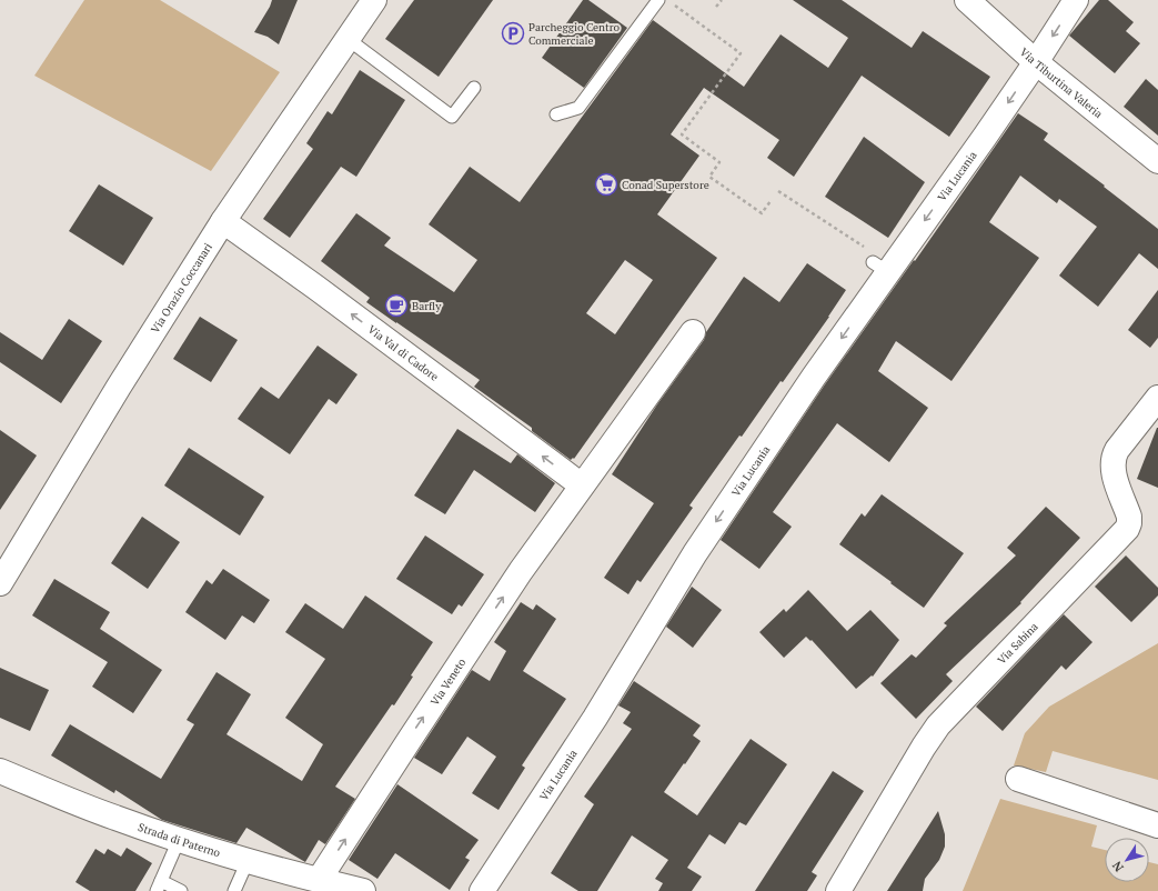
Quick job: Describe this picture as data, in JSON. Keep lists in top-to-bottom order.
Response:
{
  "streets": {
    "street": [
      "Via Tiburtina Valeria",
      "Via Lucania",
      "Via Orazio Coccanari",
      "Via Val di Cadore",
      "Via Sabina",
      "Via Veneto",
      "Strada di Paterno"
    ]
  },
  "crossings": [
    ["Via Tiburtina Valeria", "Via Lucania"],
    ["Via Orazio Coccanari", "Via Val di Cadore"],
    ["Via Val di Cadore", "Via Veneto"],
    ["Via Veneto", "Strada di Paterno"]
  ],
  "one_way": ["Via Lucania", "Via Val di Cadore", "Via Veneto"],
  "places": {
    "parking": ["Parcheggio Centro Commerciale"],
    "supermarket": ["Conad Superstore"],
    "cafe": ["Barfly"]
  },
  "north": "bottom left"
}
